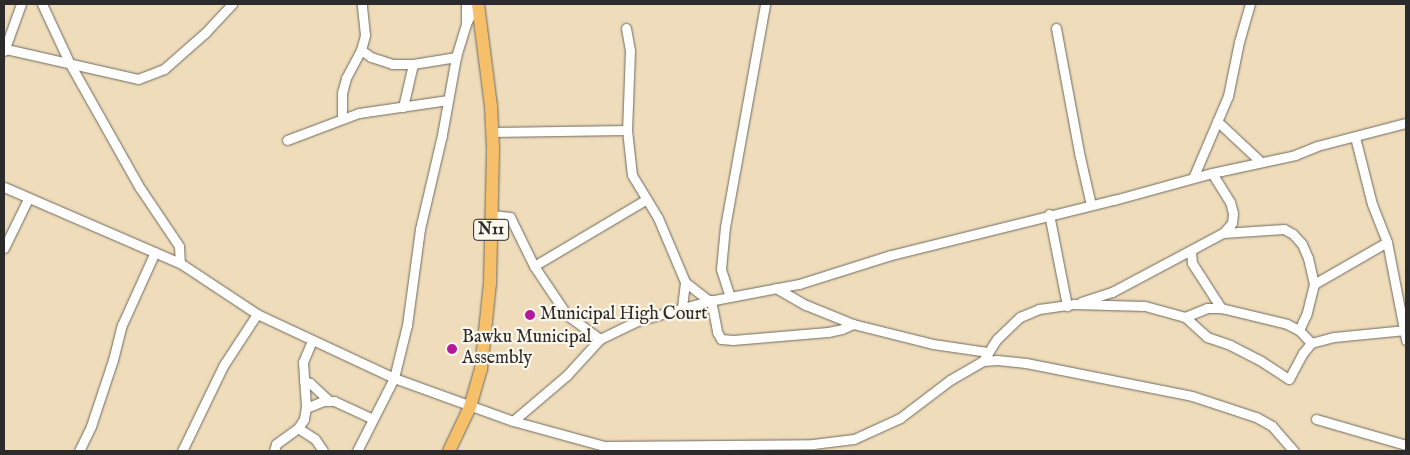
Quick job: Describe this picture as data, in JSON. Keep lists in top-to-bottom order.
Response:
{
  "streets": {
    "highway": ["N11"]
  },
  "places": ["Municipal High Court", "Bawku Municipal Assembly"]
}
